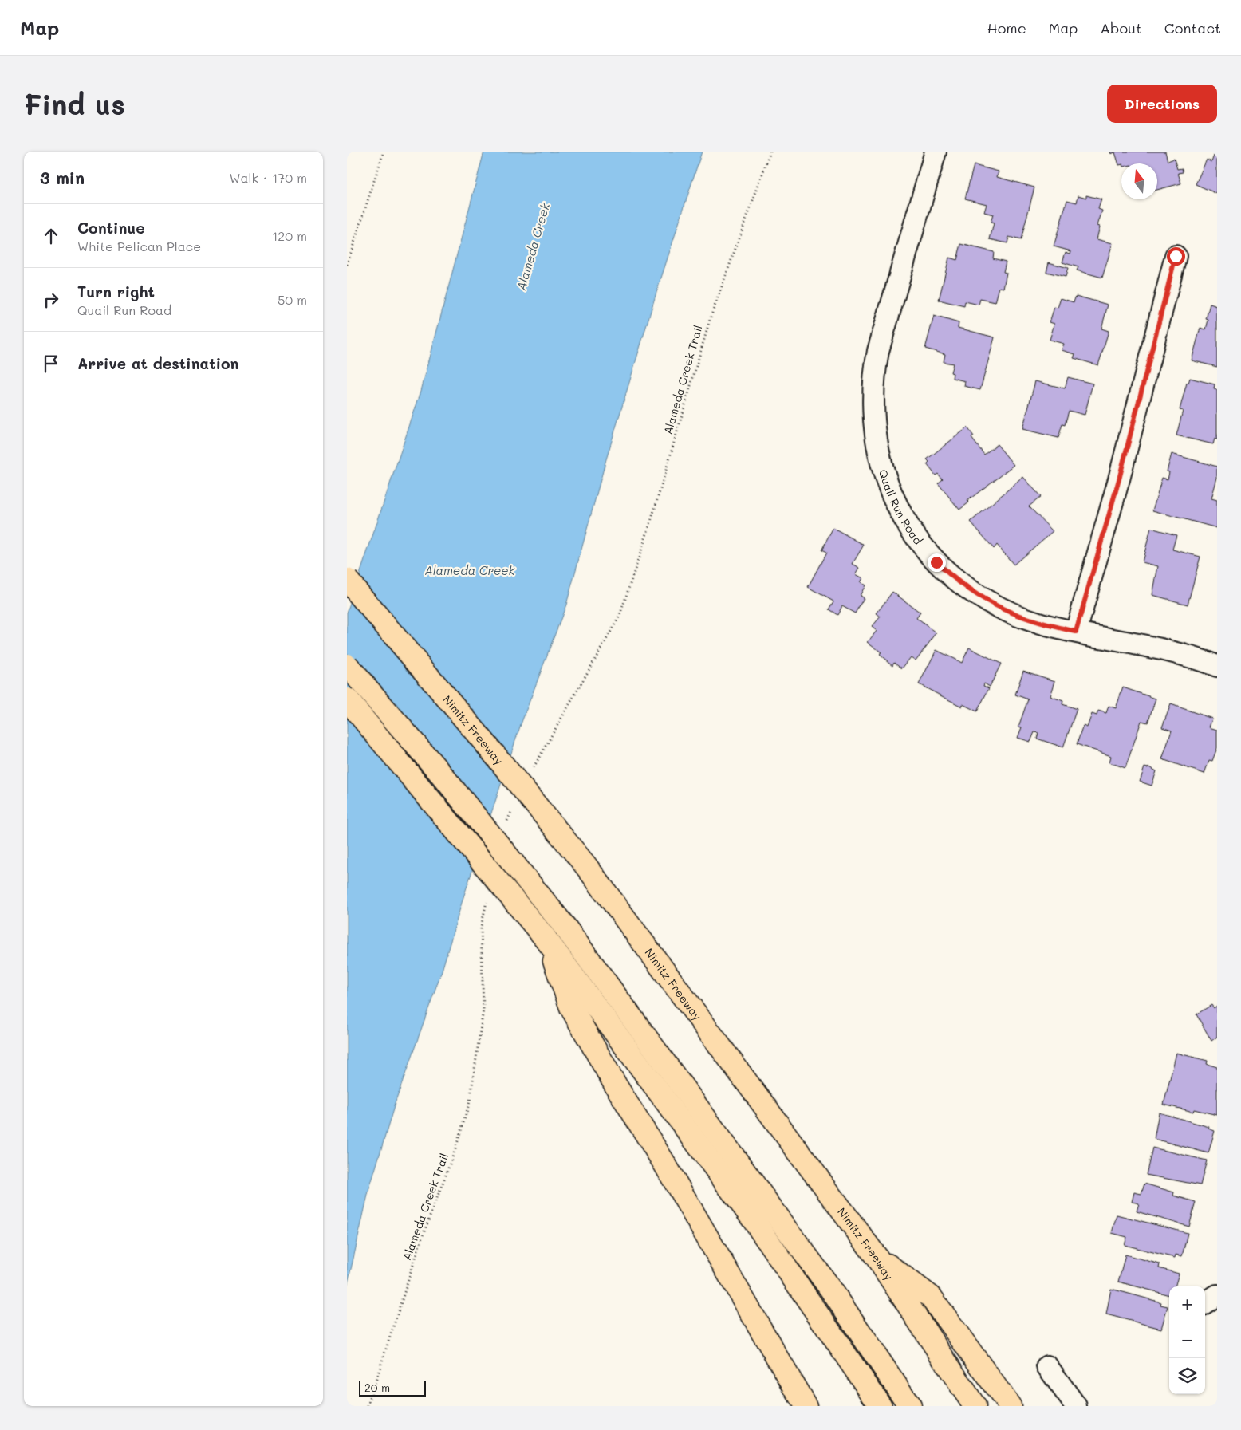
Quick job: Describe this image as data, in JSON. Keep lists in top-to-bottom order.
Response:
{
  "streets": {
    "highway": ["Nimitz Freeway"],
    "street": ["Quail Run Road"],
    "path": ["Alameda Creek Trail"]
  },
  "water": ["Alameda Creek"],
  "scale_bar": "20 m",
  "north": "top",
  "page": {
    "header": "Map",
    "nav": [
      "Home",
      "Map",
      "About",
      "Contact"
    ],
    "buttons": "Directions",
    "title": "Find us",
    "heading": ["3 min", "Walk · 170 m"],
    "list": [
      ["Continue", "White Pelican Place", "120 m"],
      ["Turn right", "Quail Run Road", "50 m"],
      "Arrive at destination"
    ],
    "map_buttons": ["+", "−"],
    "scale": "20 m"
  }
}
